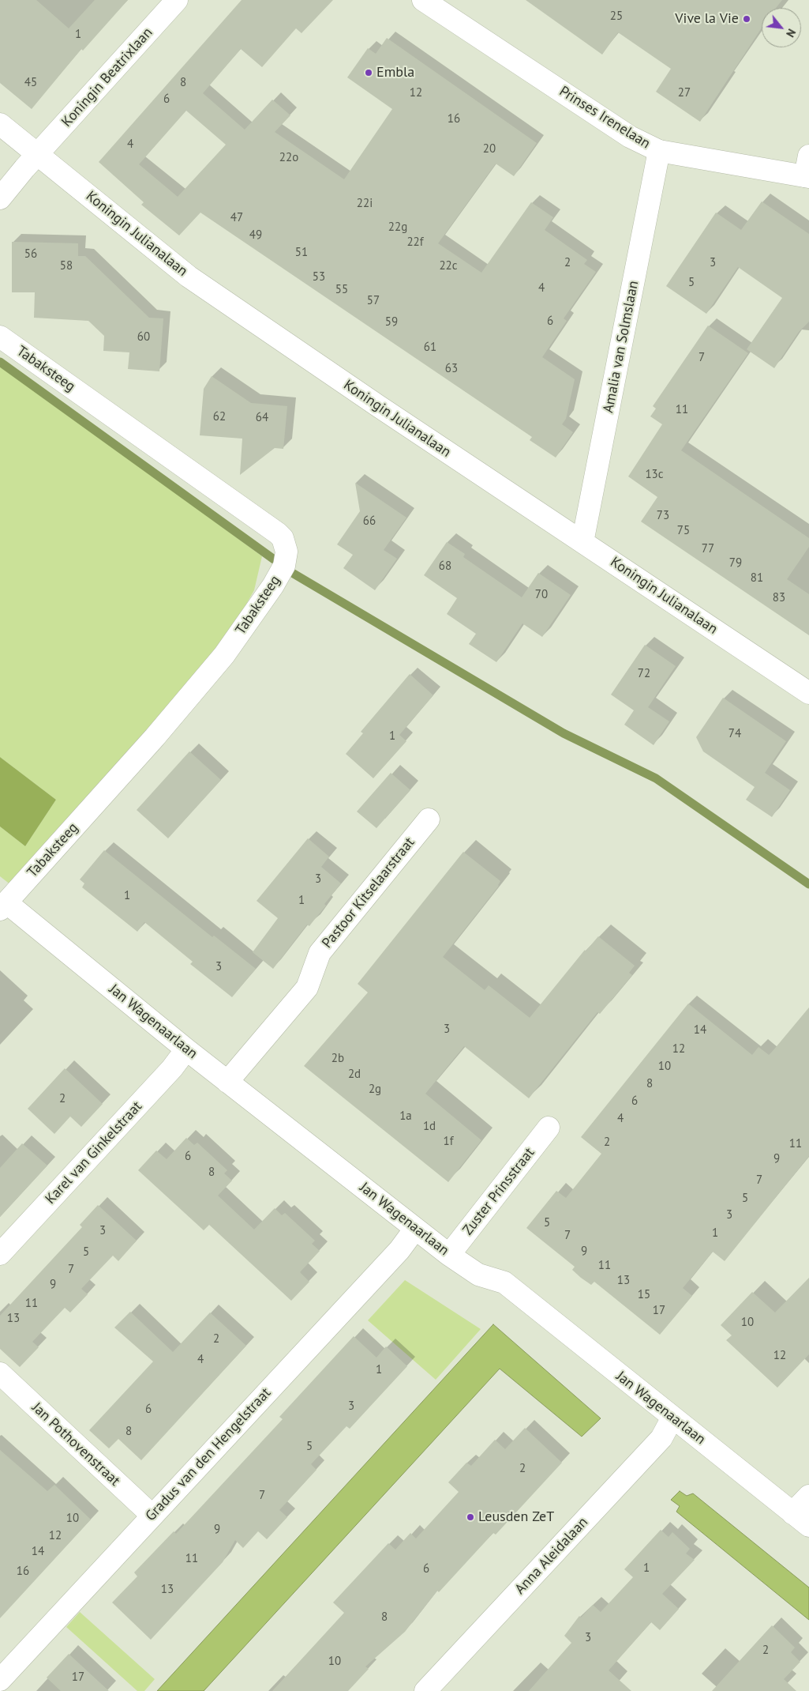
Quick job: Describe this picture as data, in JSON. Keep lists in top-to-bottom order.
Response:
{
  "streets": {
    "street": [
      "Koningin Beatrixlaan",
      "Prinses Irenelaan",
      "Koningin Julianalaan",
      "Amalia van Solmslaan",
      "Tabaksteeg",
      "Pastoor Kitselaarstraat",
      "Jan Wagenaarlaan",
      "Karel van Ginkelstraat",
      "Zuster Prinsstraat",
      "Jan Pothovenstraat",
      "Gradus van den Hengelstraat",
      "Anna Aleidalaan"
    ]
  },
  "crossings": [
    ["Koningin Beatrixlaan", "Koningin Julianalaan"],
    ["Prinses Irenelaan", "Amalia van Solmslaan"],
    ["Koningin Julianalaan", "Amalia van Solmslaan"],
    ["Tabaksteeg", "Jan Wagenaarlaan"],
    ["Pastoor Kitselaarstraat", "Jan Wagenaarlaan"],
    ["Jan Wagenaarlaan", "Karel van Ginkelstraat"],
    ["Jan Wagenaarlaan", "Zuster Prinsstraat"],
    ["Jan Wagenaarlaan", "Gradus van den Hengelstraat"],
    ["Jan Wagenaarlaan", "Anna Aleidalaan"],
    ["Jan Pothovenstraat", "Gradus van den Hengelstraat"]
  ],
  "places": ["Vive la Vie", "Embla", "Leusden ZeT"],
  "house_numbers": [
    "25",
    "1",
    "45",
    "8",
    "12",
    "27",
    "6",
    "16",
    "4",
    "20",
    "22o",
    "22i",
    "47",
    "22g",
    "49",
    "22f",
    "51",
    "56",
    "2",
    "3",
    "58",
    "22c",
    "53",
    "5",
    "4",
    "55",
    "57",
    "6",
    "59",
    "60",
    "61",
    "7",
    "63",
    "11",
    "62",
    "64",
    "13c",
    "73",
    "66",
    "75",
    "77",
    "79",
    "68",
    "81",
    "70",
    "83",
    "72",
    "74",
    "1",
    "3",
    "1",
    "1",
    "3",
    "3",
    "14",
    "12",
    "2b",
    "10",
    "2d",
    "8",
    "2g",
    "2",
    "6",
    "1a",
    "4",
    "1d",
    "1f",
    "2",
    "11",
    "6",
    "9",
    "8",
    "7",
    "5",
    "3",
    "5",
    "3",
    "1",
    "7",
    "9",
    "5",
    "11",
    "7",
    "13",
    "9",
    "15",
    "11",
    "17",
    "13",
    "10",
    "2",
    "12",
    "4",
    "1",
    "3",
    "6",
    "8",
    "5",
    "2",
    "7",
    "10",
    "9",
    "12",
    "14",
    "11",
    "1",
    "6",
    "16",
    "13",
    "8",
    "3",
    "2",
    "10",
    "17"
  ],
  "north": "bottom right"
}
